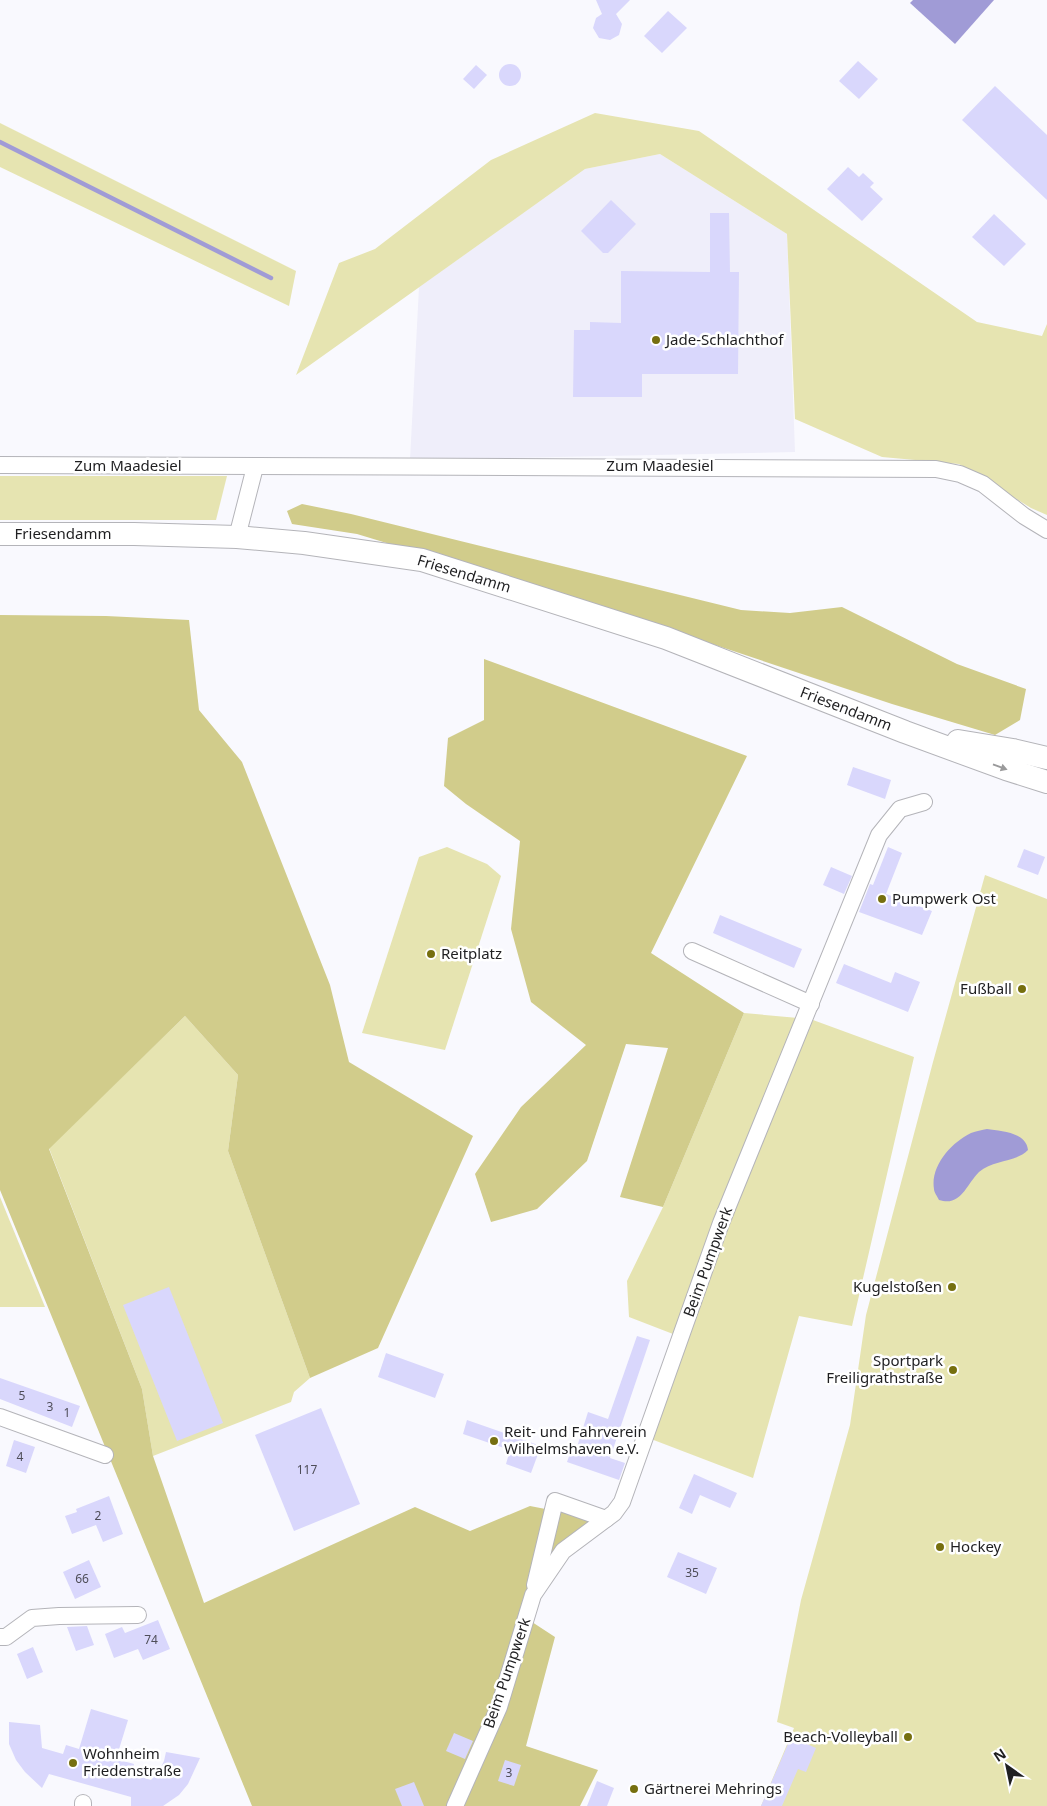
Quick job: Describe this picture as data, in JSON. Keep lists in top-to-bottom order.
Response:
{
  "streets": {
    "main road": ["Friesendamm"],
    "street": ["Zum Maadesiel", "Beim Pumpwerk"]
  },
  "places": [
    "Jade-Schlachthof",
    "Pumpwerk Ost",
    "Reitplatz",
    "Fußball",
    "Kugelstoßen",
    "Sportpark Freiligrathstraße",
    "Reit- und Fahrverein Wilhelmshaven e.V.",
    "Hockey",
    "Beach-Volleyball",
    "Wohnheim Friedenstraße",
    "Gärtnerei Mehrings"
  ],
  "house_numbers": [
    "5",
    "3",
    "1",
    "4",
    "117",
    "2",
    "35",
    "66",
    "74",
    "3"
  ],
  "north": "top left"
}
